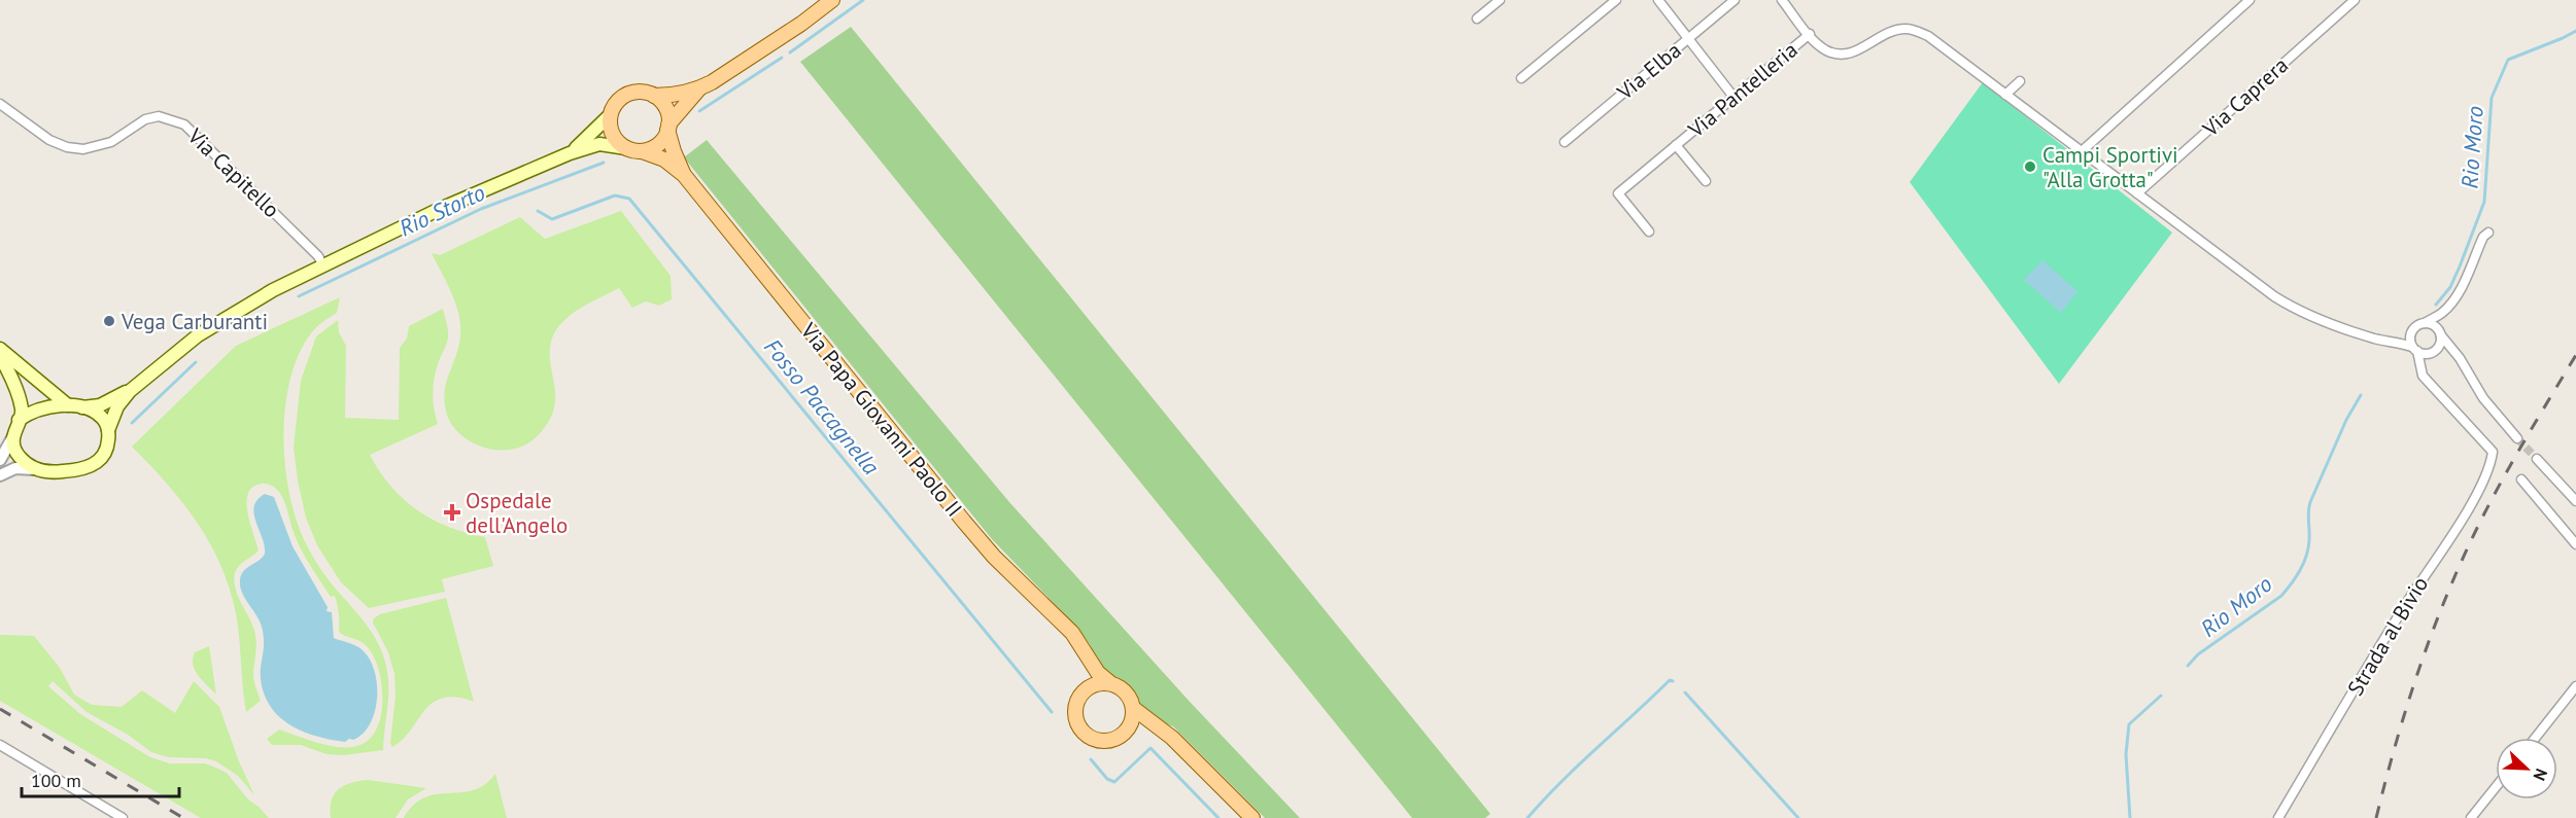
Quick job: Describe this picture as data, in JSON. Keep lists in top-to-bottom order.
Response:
{
  "streets": {
    "main road": ["Via Papa Giovanni Paolo II"],
    "street": [
      "Via Elba",
      "Via Pantelleria",
      "Via Caprera",
      "Via Capitello",
      "Strada al Bivio"
    ]
  },
  "water": ["Rio Moro", "Rio Storto", "Fosso Paccagnella"],
  "places": {
    "other": ["Campi Sportivi \"Alla Grotta\"", "Vega Carburanti"],
    "health": ["Ospedale dell'Angelo"]
  },
  "scale_bar": "100 m",
  "north": "bottom right"
}
